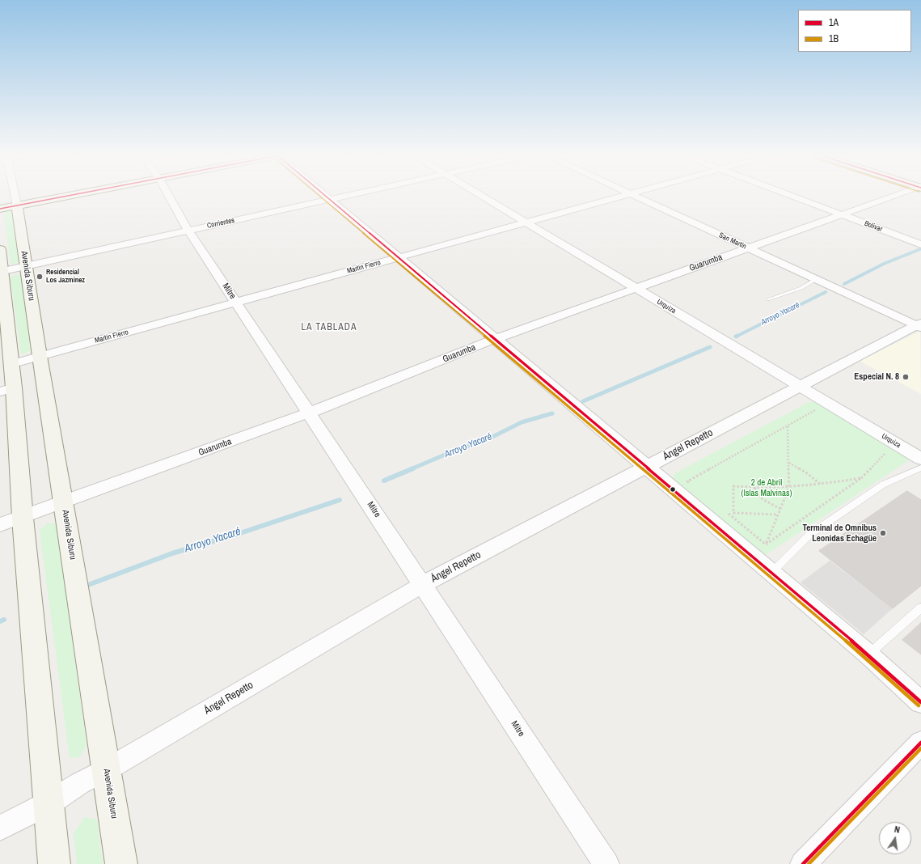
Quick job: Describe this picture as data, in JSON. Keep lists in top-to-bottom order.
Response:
{
  "streets": {
    "main road": ["Avenida Siburu"],
    "street": [
      "Corrientes",
      "Bolivar",
      "San Martín",
      "Guarumba",
      "Martín Fierro",
      "Mitre",
      "Urquiza",
      "Ángel Repetto"
    ]
  },
  "crossings": [
    ["Corrientes", "Avenida Siburu"],
    ["Corrientes", "Mitre"],
    ["Bolivar", "Guarumba"],
    ["San Martín", "Guarumba"],
    ["San Martín", "Ángel Repetto"],
    ["Guarumba", "Avenida Siburu"],
    ["Guarumba", "Mitre"],
    ["Guarumba", "Urquiza"],
    ["Martín Fierro", "Avenida Siburu"],
    ["Martín Fierro", "Mitre"],
    ["Martín Fierro", "Urquiza"],
    ["Avenida Siburu", "Ángel Repetto"],
    ["Mitre", "Ángel Repetto"],
    ["Urquiza", "Ángel Repetto"]
  ],
  "districts": ["LA TABLADA"],
  "water": ["Arroyo Yacaré"],
  "parks": ["2 de Abril (Islas Malvinas)"],
  "places": ["Residencial Los Jazminez", "Especial N. 8", "Terminal de Omnibus Leonidas Echagüe"],
  "lines": ["transit line 1A", "transit line 1B"],
  "legend": ["1A", "1B"],
  "north": "top"
}
